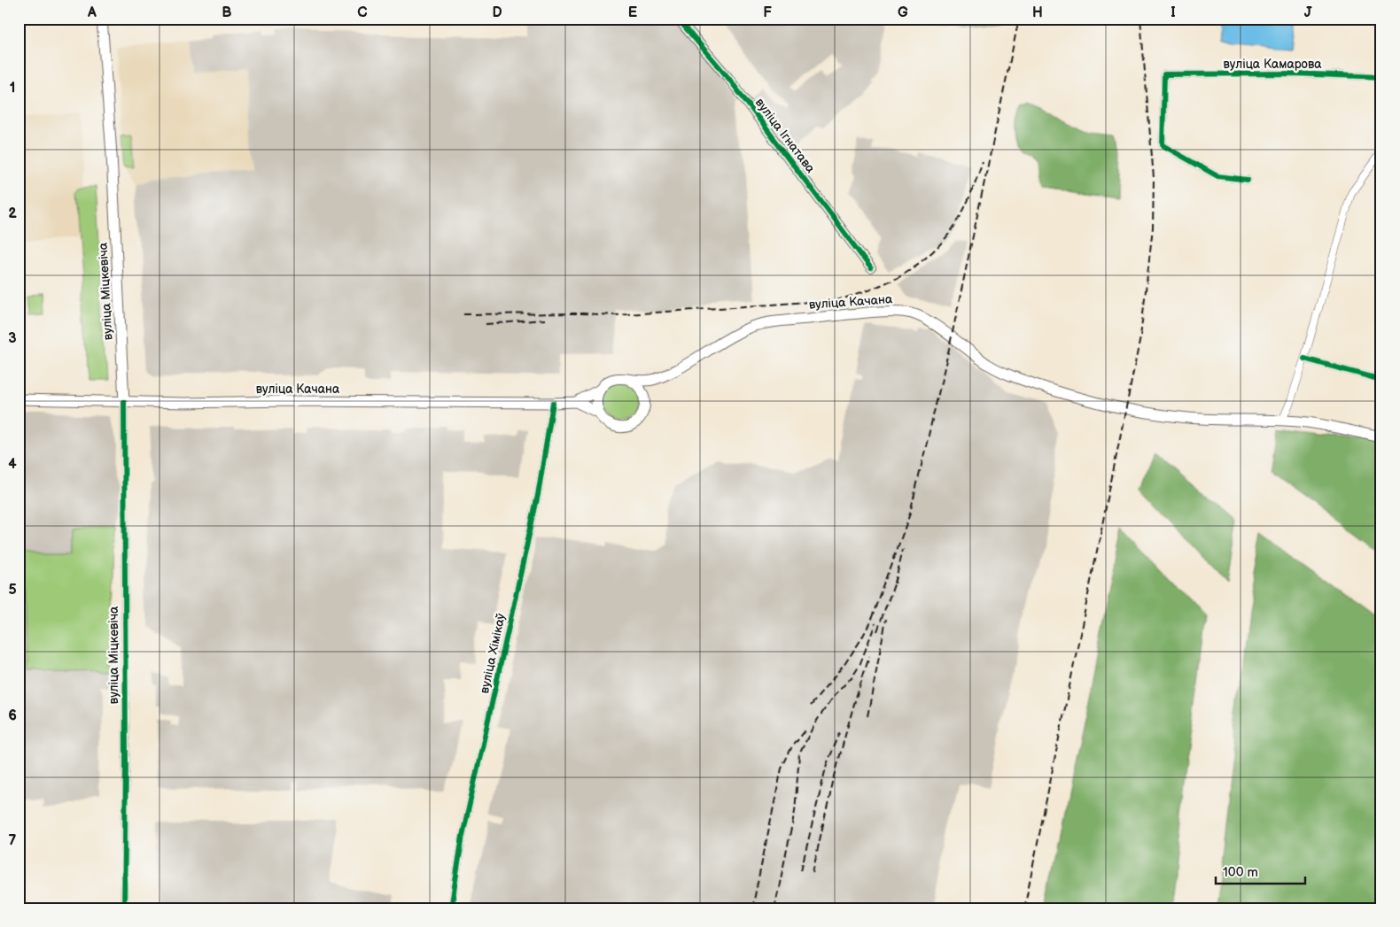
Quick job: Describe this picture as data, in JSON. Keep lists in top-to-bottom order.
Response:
{
  "streets": {
    "main road": ["вуліца Міцкевіча", "вуліца Качана"],
    "street": ["вуліца Камарова", "вуліца Ігнатава", "вуліца Хімікаў"]
  },
  "crossings": [
    ["вуліца Міцкевіча", "вуліца Качана"],
    ["вуліца Качана", "вуліца Хімікаў"]
  ],
  "scale_bar": "100 m",
  "grid": {
    "columns": [
      "A",
      "B",
      "C",
      "D",
      "E",
      "F",
      "G",
      "H",
      "I",
      "J"
    ],
    "rows": [
      "1",
      "2",
      "3",
      "4",
      "5",
      "6",
      "7"
    ]
  }
}
